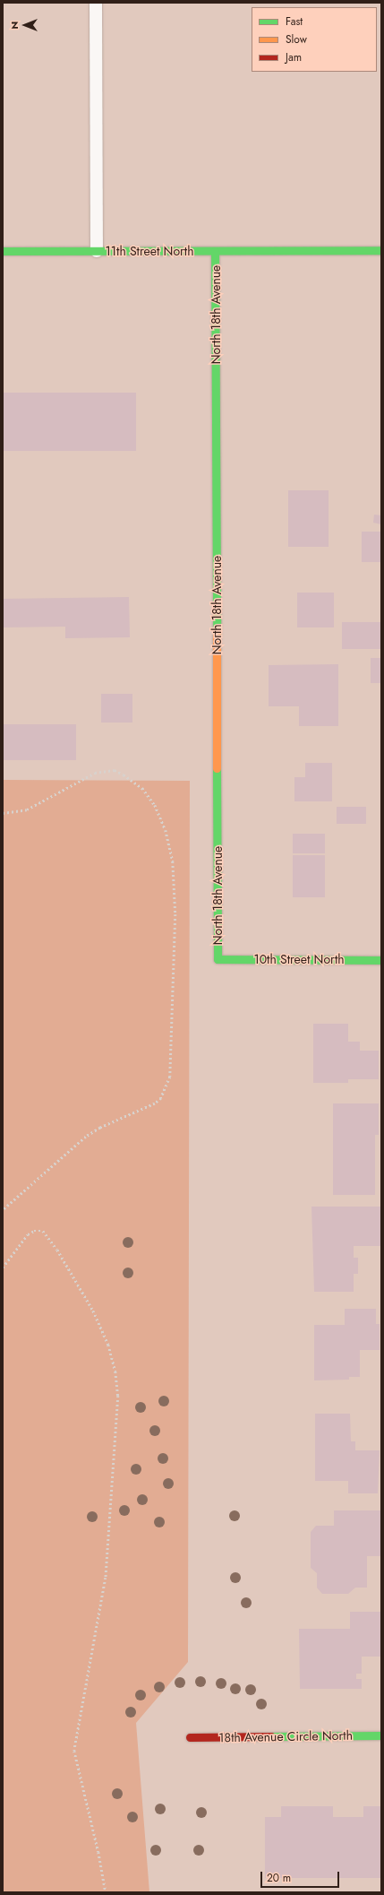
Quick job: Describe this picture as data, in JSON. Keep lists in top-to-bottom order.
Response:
{
  "streets": {
    "street": [
      "11th Street North",
      "North 18th Avenue",
      "10th Street North",
      "18th Avenue Circle North"
    ]
  },
  "crossings": [
    ["11th Street North", "North 18th Avenue"],
    ["North 18th Avenue", "10th Street North"]
  ],
  "legend": ["Fast", "Slow", "Jam"],
  "scale_bar": "20 m",
  "north": "left"
}
